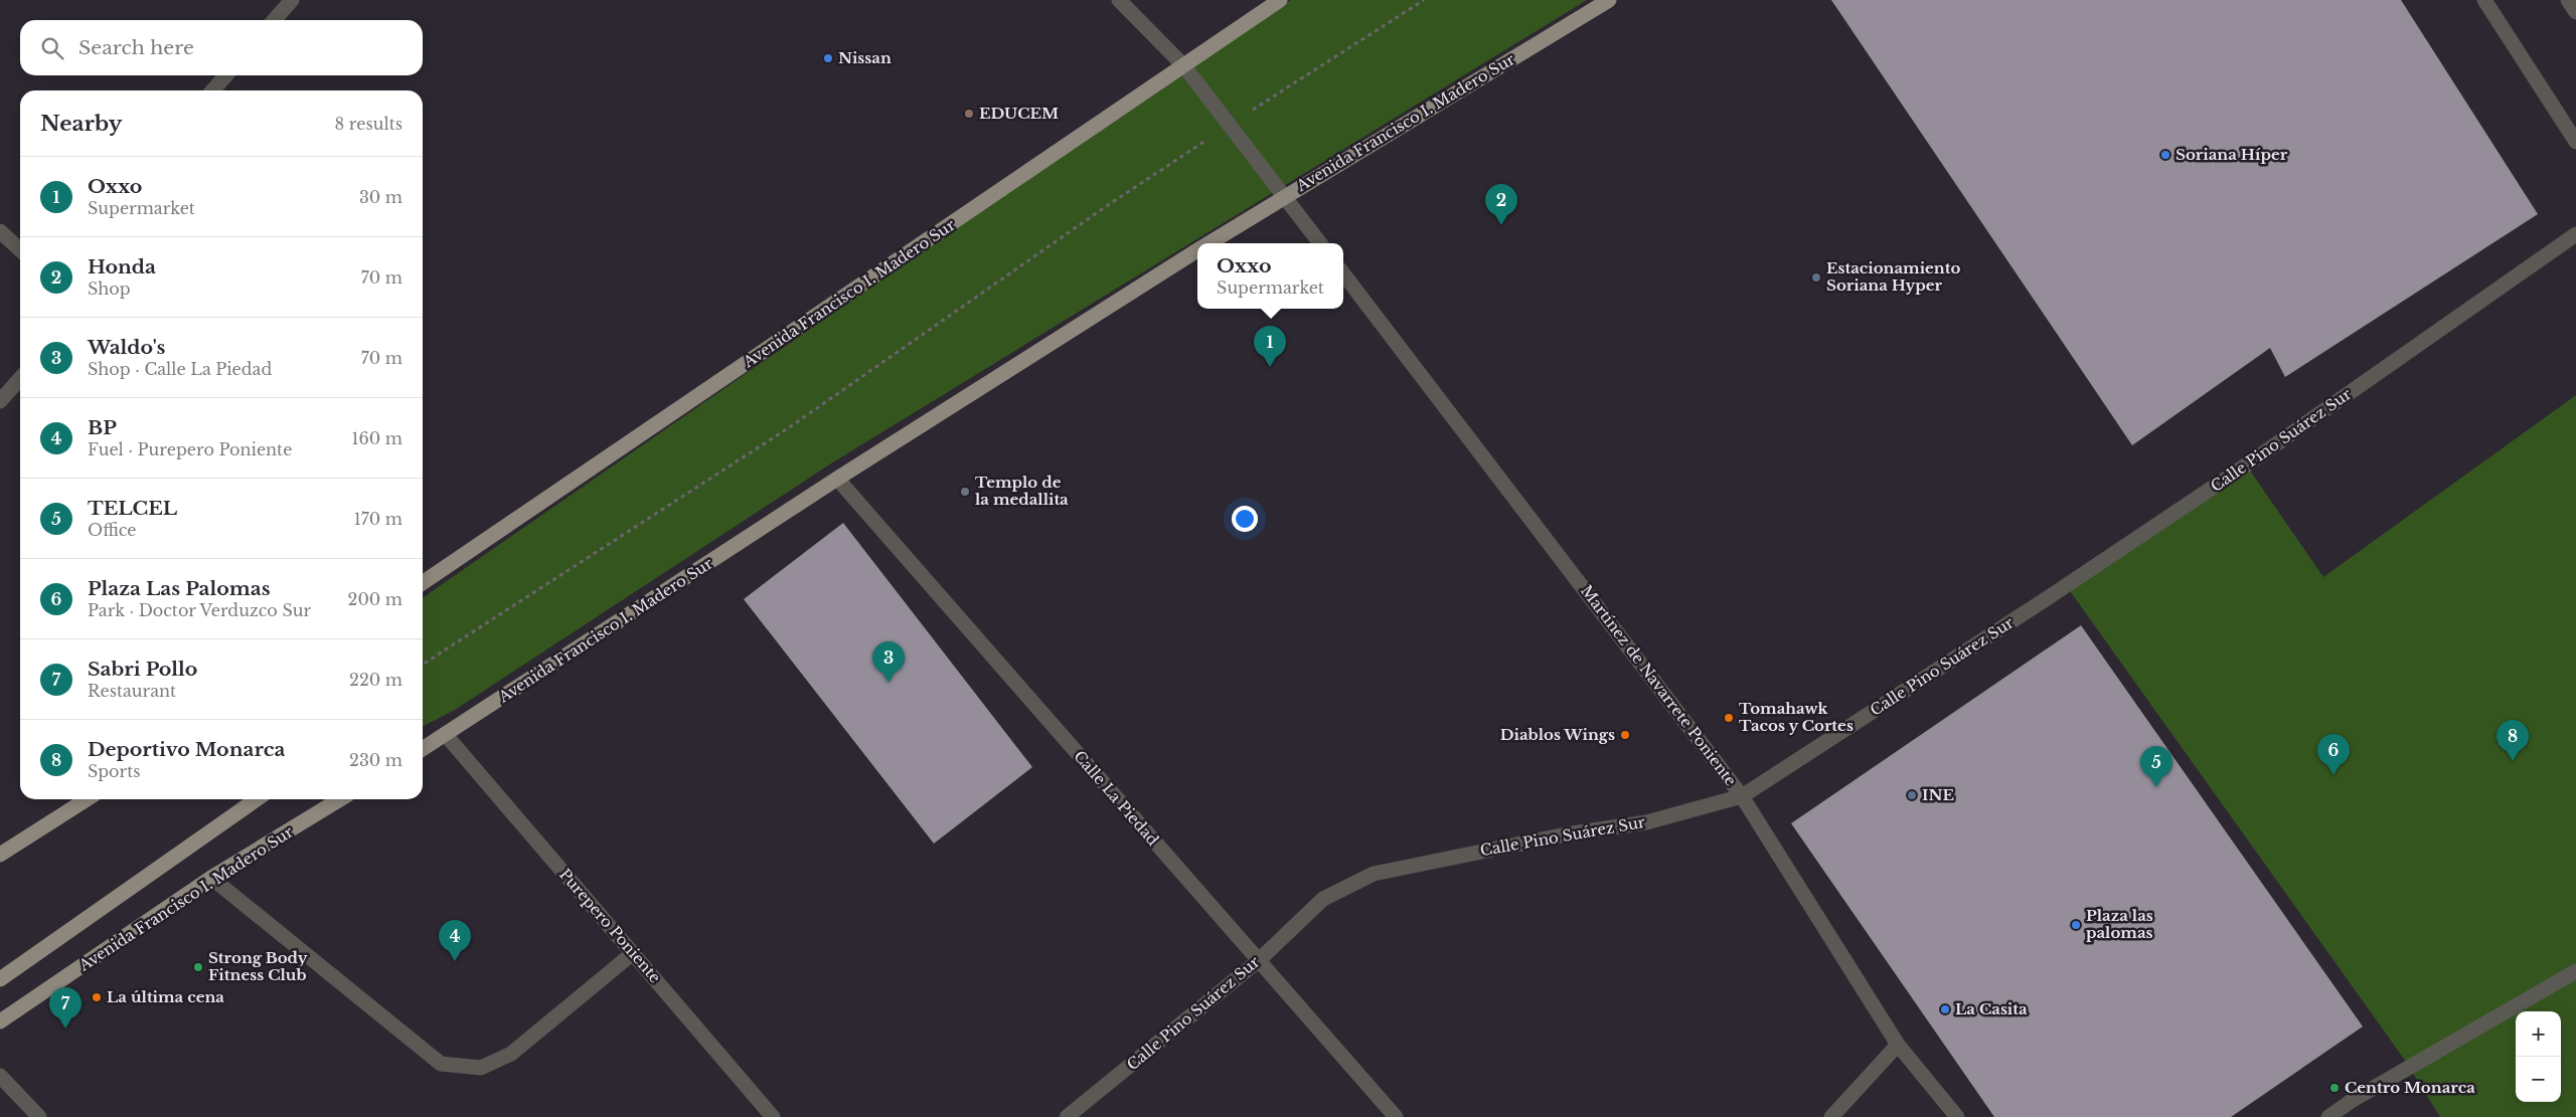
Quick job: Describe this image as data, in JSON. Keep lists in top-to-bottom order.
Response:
{
  "streets": {
    "main road": ["Avenida Francisco I. Madero Sur"],
    "street": [
      "Calle Pino Suárez Sur",
      "Martínez de Navarrete Poniente",
      "Calle La Piedad",
      "Purepero Poniente"
    ]
  },
  "crossings": [
    ["Avenida Francisco I. Madero Sur", "Calle La Piedad"],
    ["Avenida Francisco I. Madero Sur", "Purepero Poniente"],
    ["Calle Pino Suárez Sur", "Martínez de Navarrete Poniente"],
    ["Calle Pino Suárez Sur", "Calle La Piedad"]
  ],
  "places": [
    "Nissan",
    "EDUCEM",
    "Soriana Híper",
    "Estacionamiento Soriana Hyper",
    "Templo de la medallita",
    "Tomahawk Tacos y Cortes",
    "Diablos Wings",
    "INE",
    "Plaza las palomas",
    "Strong Body Fitness Club",
    "La última cena",
    "La Casita",
    "Centro Monarca"
  ],
  "page": {
    "search": "Search here",
    "heading": ["Nearby", "8 results"],
    "list": [
      {
        "mark": "1",
        "name": "Oxxo",
        "note": "Supermarket",
        "value": "30 m"
      },
      {
        "mark": "2",
        "name": "Honda",
        "note": "Shop",
        "value": "70 m"
      },
      {
        "mark": "3",
        "name": "Waldo's",
        "note": "Shop · Calle La Piedad",
        "value": "70 m"
      },
      {
        "mark": "4",
        "name": "BP",
        "note": "Fuel · Purepero Poniente",
        "value": "160 m"
      },
      {
        "mark": "5",
        "name": "TELCEL",
        "note": "Office",
        "value": "170 m"
      },
      {
        "mark": "6",
        "name": "Plaza Las Palomas",
        "note": "Park · Doctor Verduzco Sur",
        "value": "200 m"
      },
      {
        "mark": "7",
        "name": "Sabri Pollo",
        "note": "Restaurant",
        "value": "220 m"
      },
      {
        "mark": "8",
        "name": "Deportivo Monarca",
        "note": "Sports",
        "value": "230 m"
      }
    ],
    "pins": [
      "2",
      "1",
      "3",
      "8",
      "6",
      "5",
      "4",
      "7"
    ],
    "popup": ["Oxxo", "Supermarket"],
    "map_buttons": ["+", "−"]
  }
}
